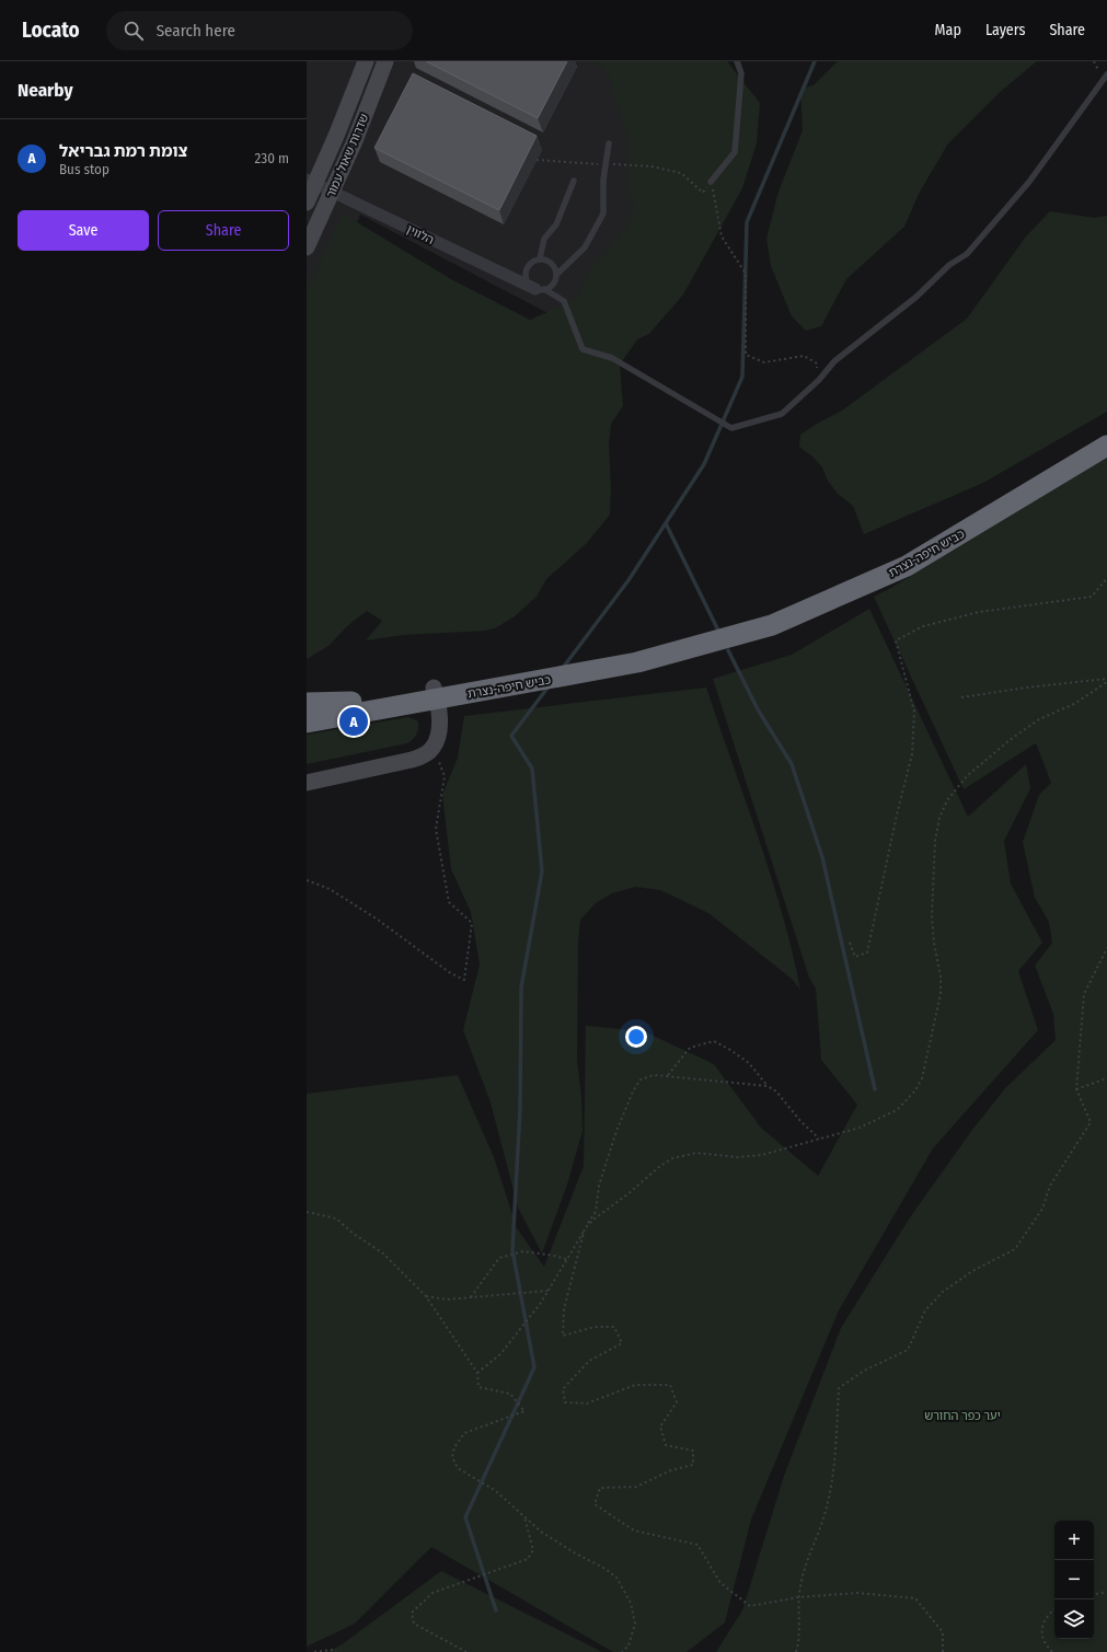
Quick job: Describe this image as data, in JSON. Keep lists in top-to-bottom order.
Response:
{
  "streets": {
    "highway": ["כביש חיפה-נצרת"],
    "street": ["שדרות שאול עמור", "הלווין"]
  },
  "crossings": [
    ["שדרות שאול עמור", "הלווין"]
  ],
  "parks": ["יער כפר החורש"],
  "page": {
    "header": "Locato",
    "search": "Search here",
    "nav": ["Map", "Layers", "Share"],
    "heading": "Nearby",
    "list": [
      {
        "mark": "A",
        "name": "צומת רמת גבריאל",
        "note": "Bus stop",
        "value": "230 m"
      }
    ],
    "buttons": ["Save", "Share"],
    "pins": "A",
    "map_buttons": ["+", "−"]
  }
}
